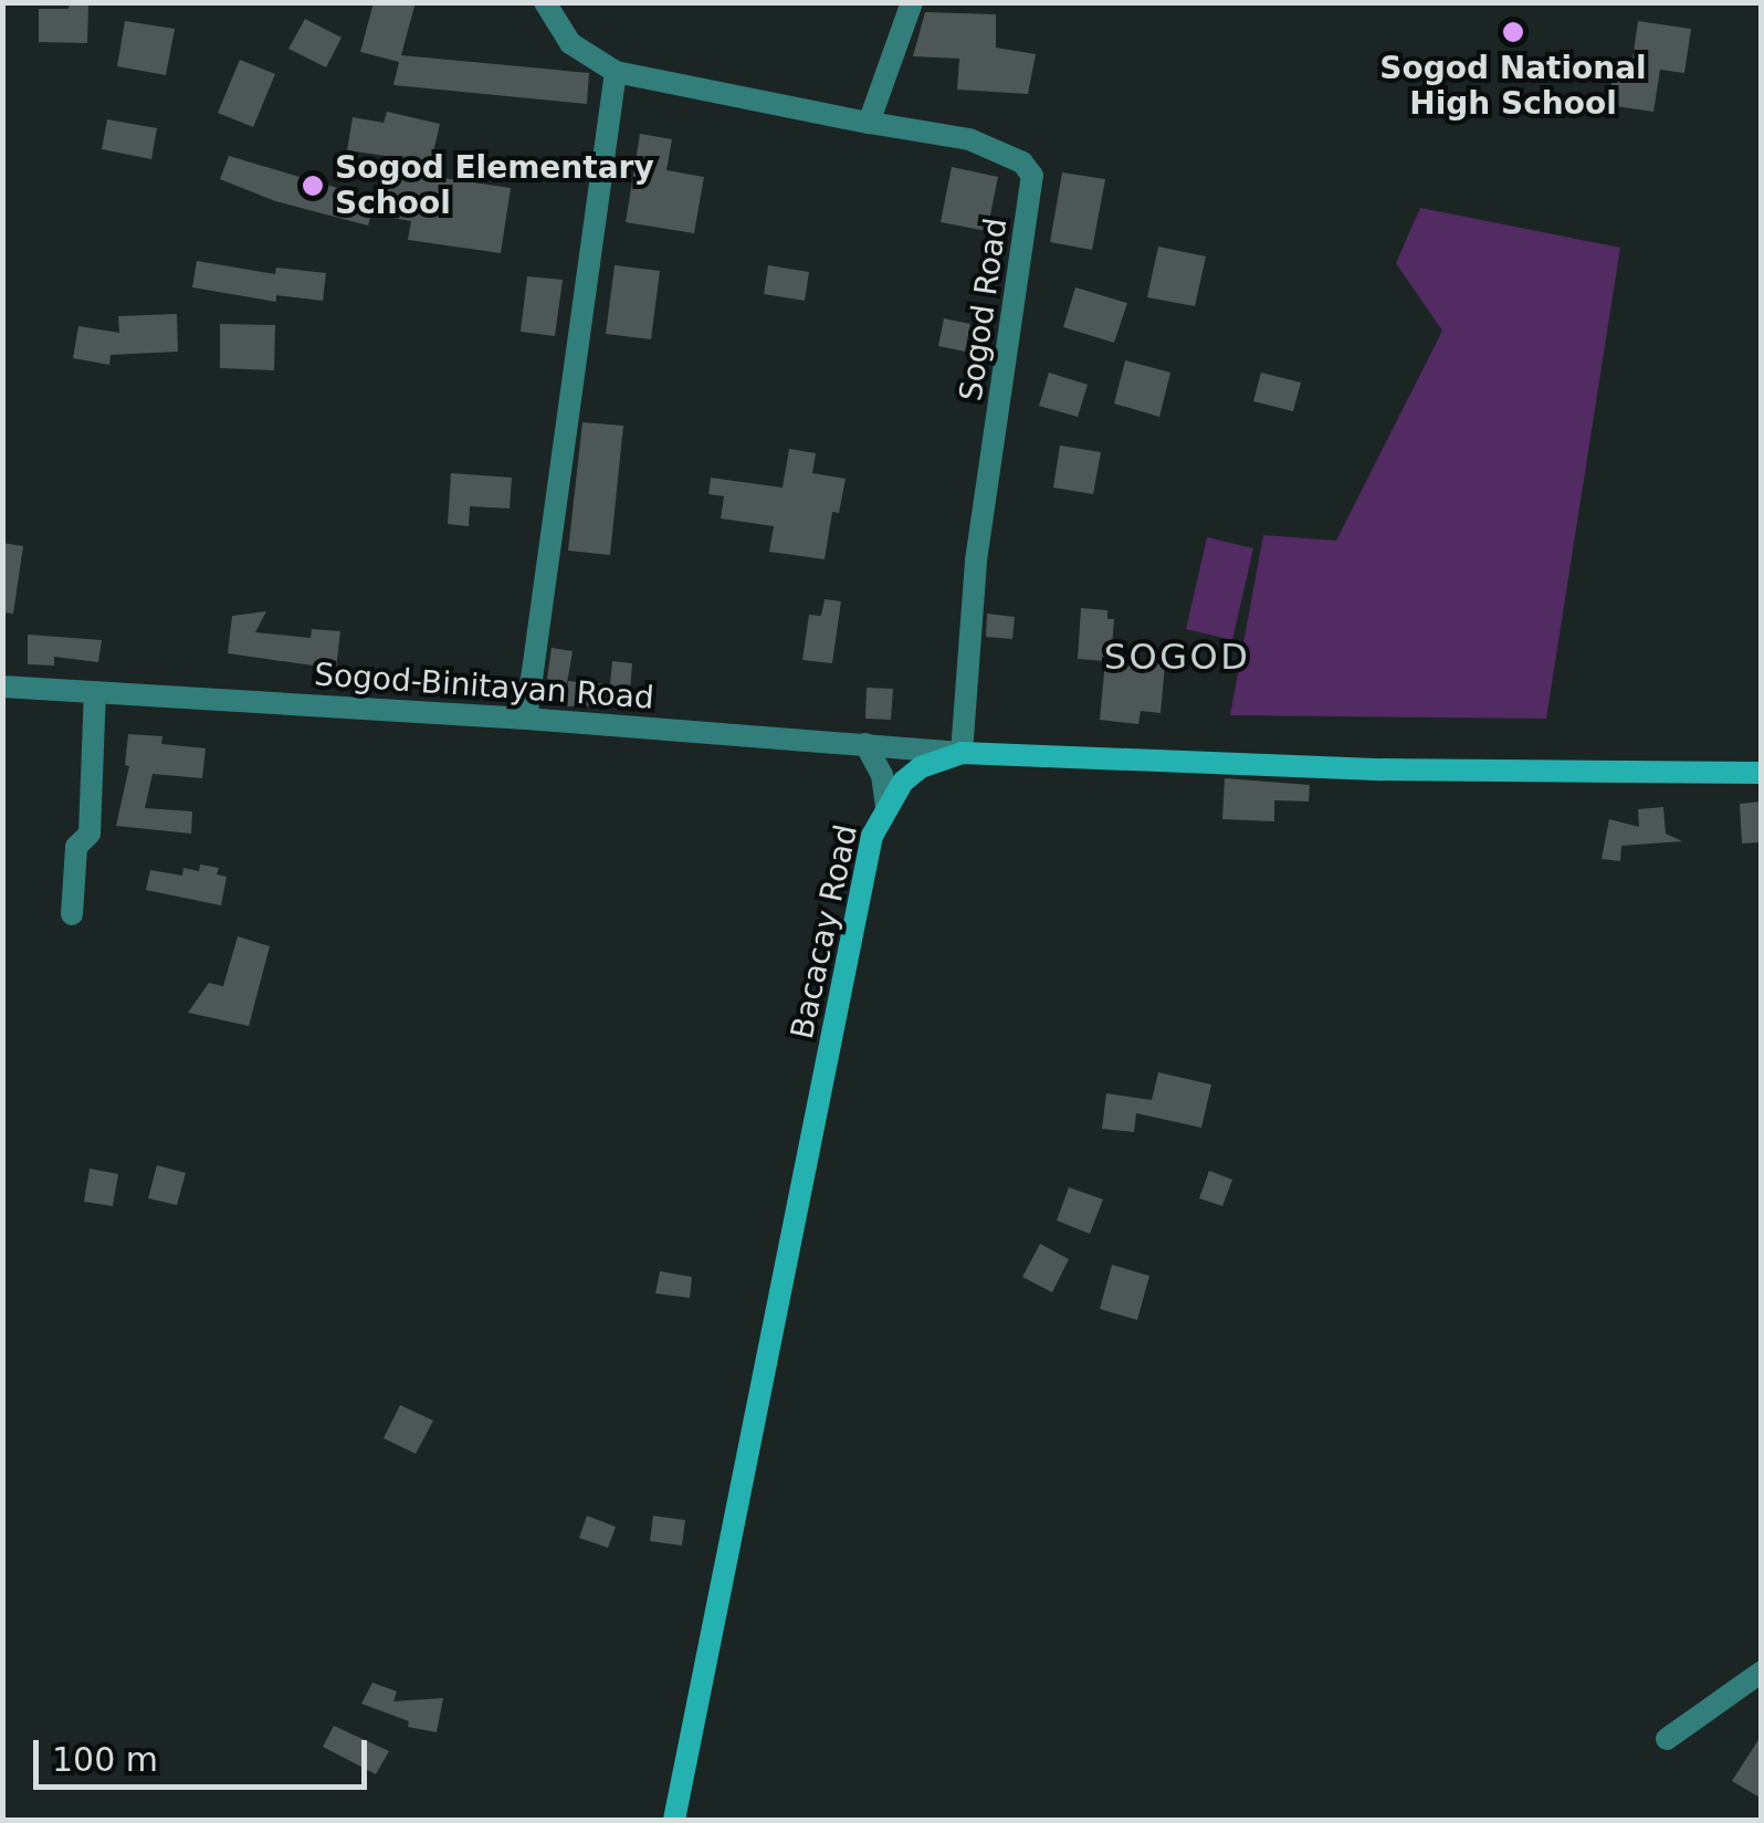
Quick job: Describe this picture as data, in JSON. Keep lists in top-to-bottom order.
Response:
{
  "streets": {
    "main road": ["Bacacay Road"],
    "street": ["Sogod Road", "Sogod-Binitayan Road"]
  },
  "crossings": [
    ["Sogod Road", "Sogod-Binitayan Road"],
    ["Sogod Road", "Bacacay Road"],
    ["Sogod-Binitayan Road", "Bacacay Road"]
  ],
  "districts": ["SOGOD"],
  "places": ["Sogod National High School", "Sogod Elementary School"],
  "scale_bar": "100 m"
}
